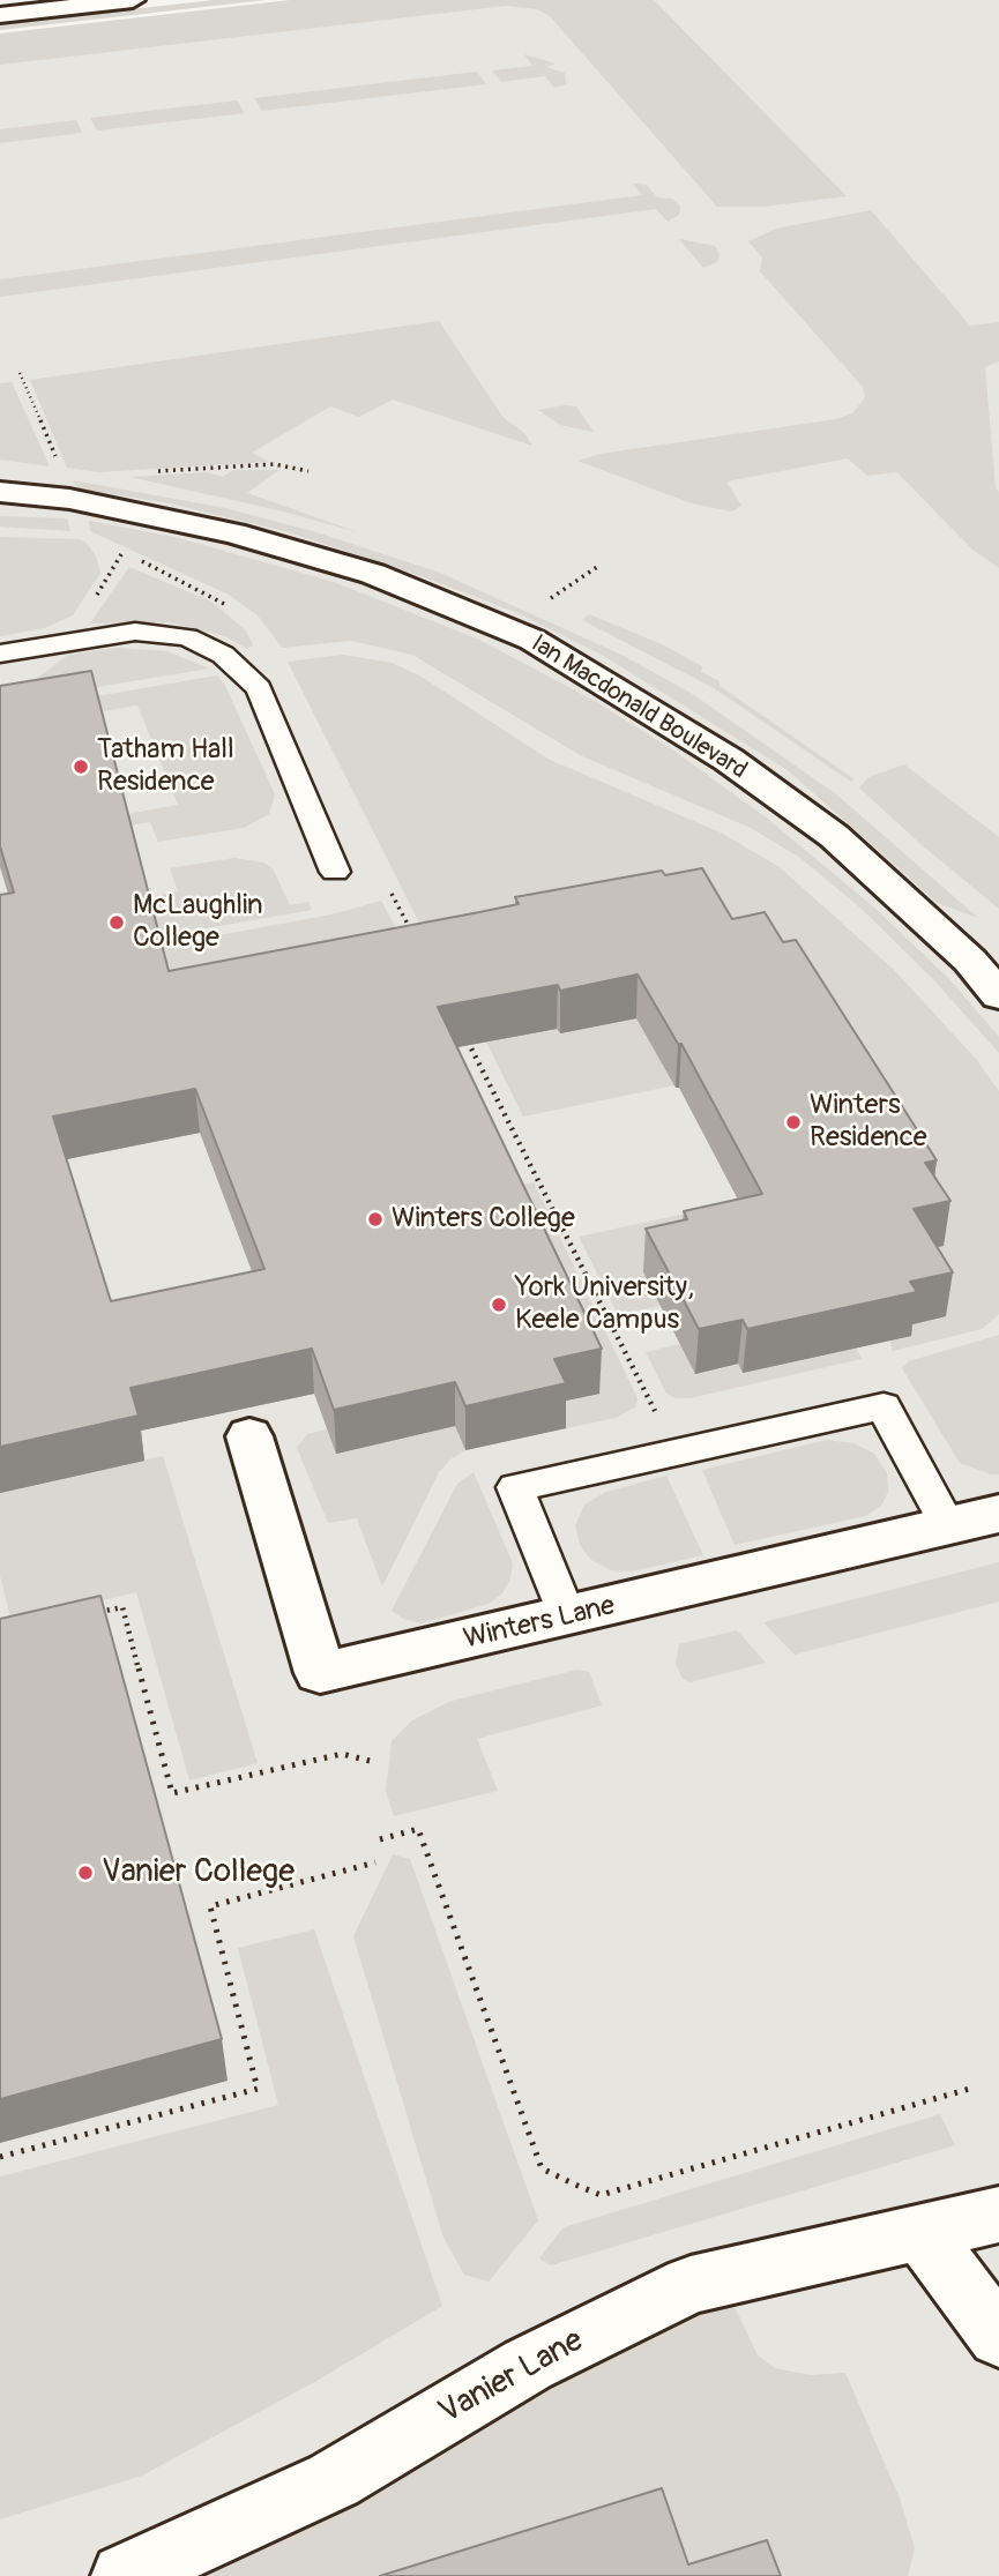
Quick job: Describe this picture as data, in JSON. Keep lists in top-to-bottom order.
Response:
{
  "streets": {
    "street": ["Ian Macdonald Boulevard", "Winters Lane", "Vanier Lane"]
  },
  "places": [
    "Tatham Hall Residence",
    "McLaughlin College",
    "Winters Residence",
    "Winters College",
    "York University, Keele Campus",
    "Vanier College"
  ]
}
